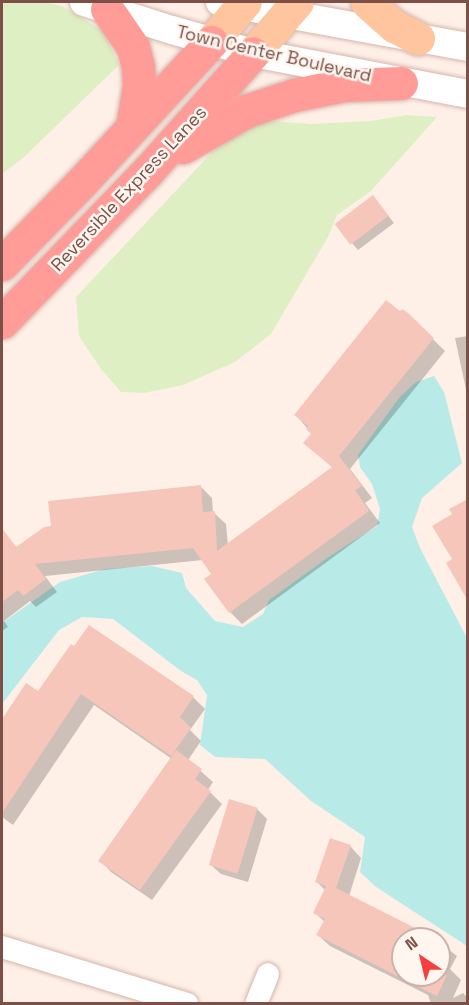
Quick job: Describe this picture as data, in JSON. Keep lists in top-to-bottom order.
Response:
{
  "streets": {
    "highway": ["Reversible Express Lanes"],
    "street": ["Town Center Boulevard"]
  },
  "crossings": [
    ["Town Center Boulevard", "Reversible Express Lanes"]
  ],
  "north": "top left"
}
